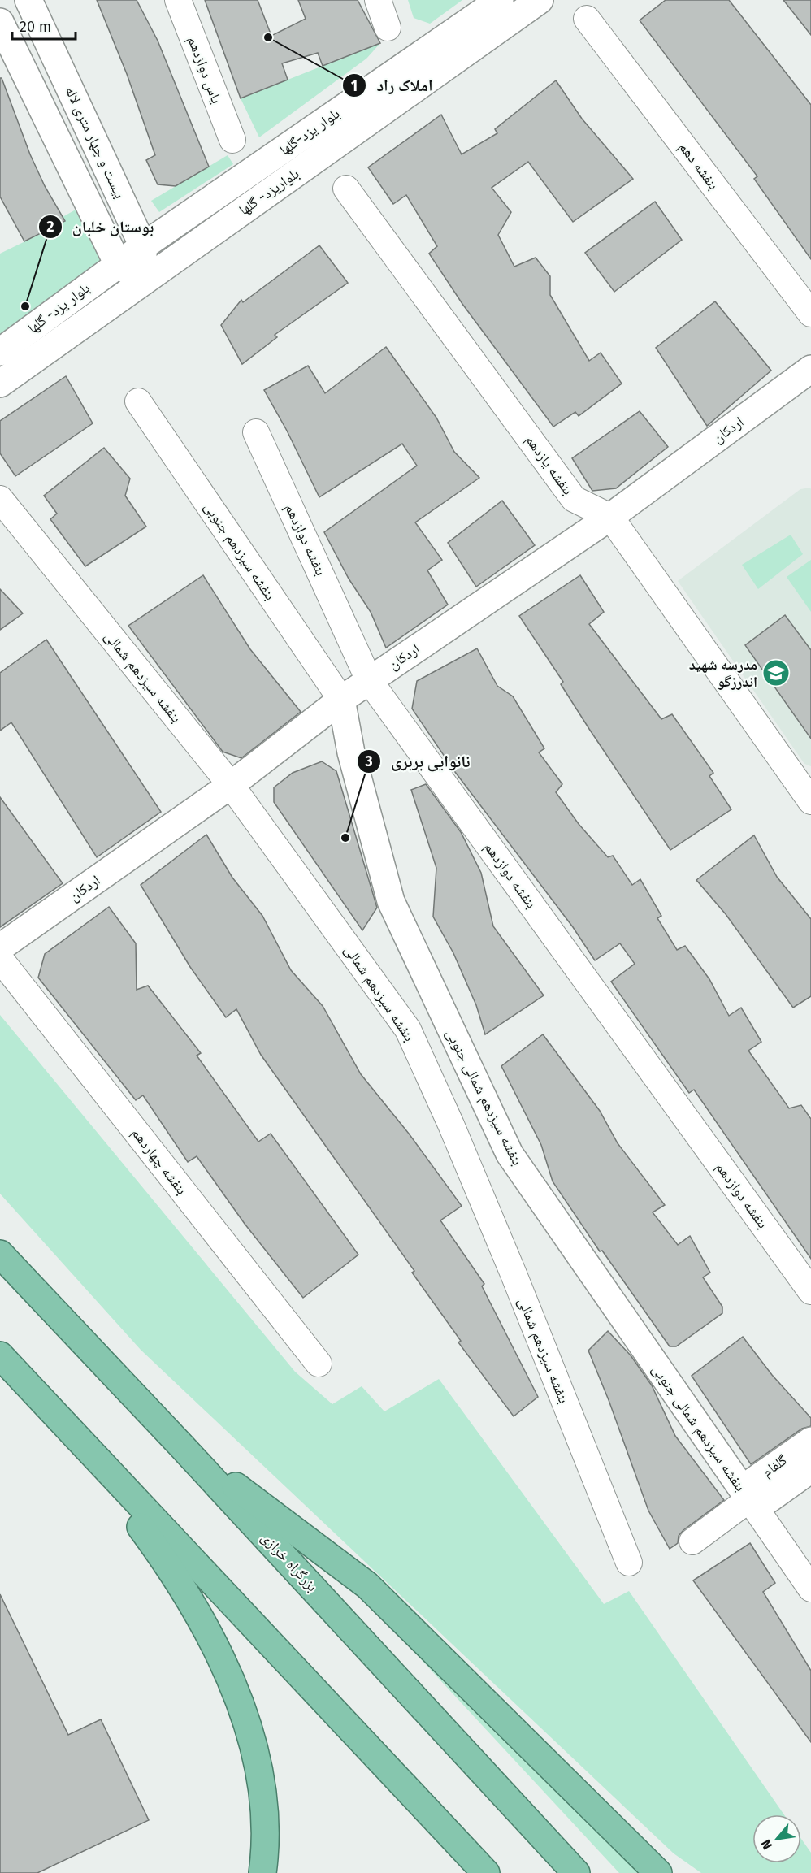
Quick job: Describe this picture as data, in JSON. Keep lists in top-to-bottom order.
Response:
{
  "streets": {
    "highway": ["بزرگراه خرازی"],
    "street": [
      "یاس دوازدهم",
      "بلوار یزد-گلها",
      "بیست و چهار متری لاله",
      "بنفشه دهم",
      "بلواریزد- گلها",
      "بلوار یزد- گلها",
      "اردکان",
      "بنفشه یازدهم",
      "بنفشه دوازدهم",
      "بنفشه سیزدهم جنوبی",
      "بنفشه سیزدهم شمالی",
      "بنفشه سیزدهم شمالی جنوبی",
      "بنفشه چهاردهم",
      "گلفام"
    ]
  },
  "crossings": [
    ["بلوار یزد-گلها", "بیست و چهار متری لاله"],
    ["بلوار یزد-گلها", "بلوار یزد- گلها"],
    ["بیست و چهار متری لاله", "بلواریزد- گلها"],
    ["اردکان", "بنفشه یازدهم"],
    ["اردکان", "بنفشه دوازدهم"],
    ["اردکان", "بنفشه سیزدهم جنوبی"],
    ["اردکان", "بنفشه سیزدهم شمالی"],
    ["اردکان", "بنفشه سیزدهم شمالی جنوبی"],
    ["بنفشه سیزدهم جنوبی", "بنفشه سیزدهم شمالی جنوبی"],
    ["بنفشه سیزدهم شمالی جنوبی", "گلفام"]
  ],
  "places": {
    "other": ["املاک راد", "بوستان خلبان", "نانوایی بربری"],
    "school or university": ["مدرسه شهید اندرزگو"]
  },
  "scale_bar": "20 m",
  "north": "bottom left"
}
